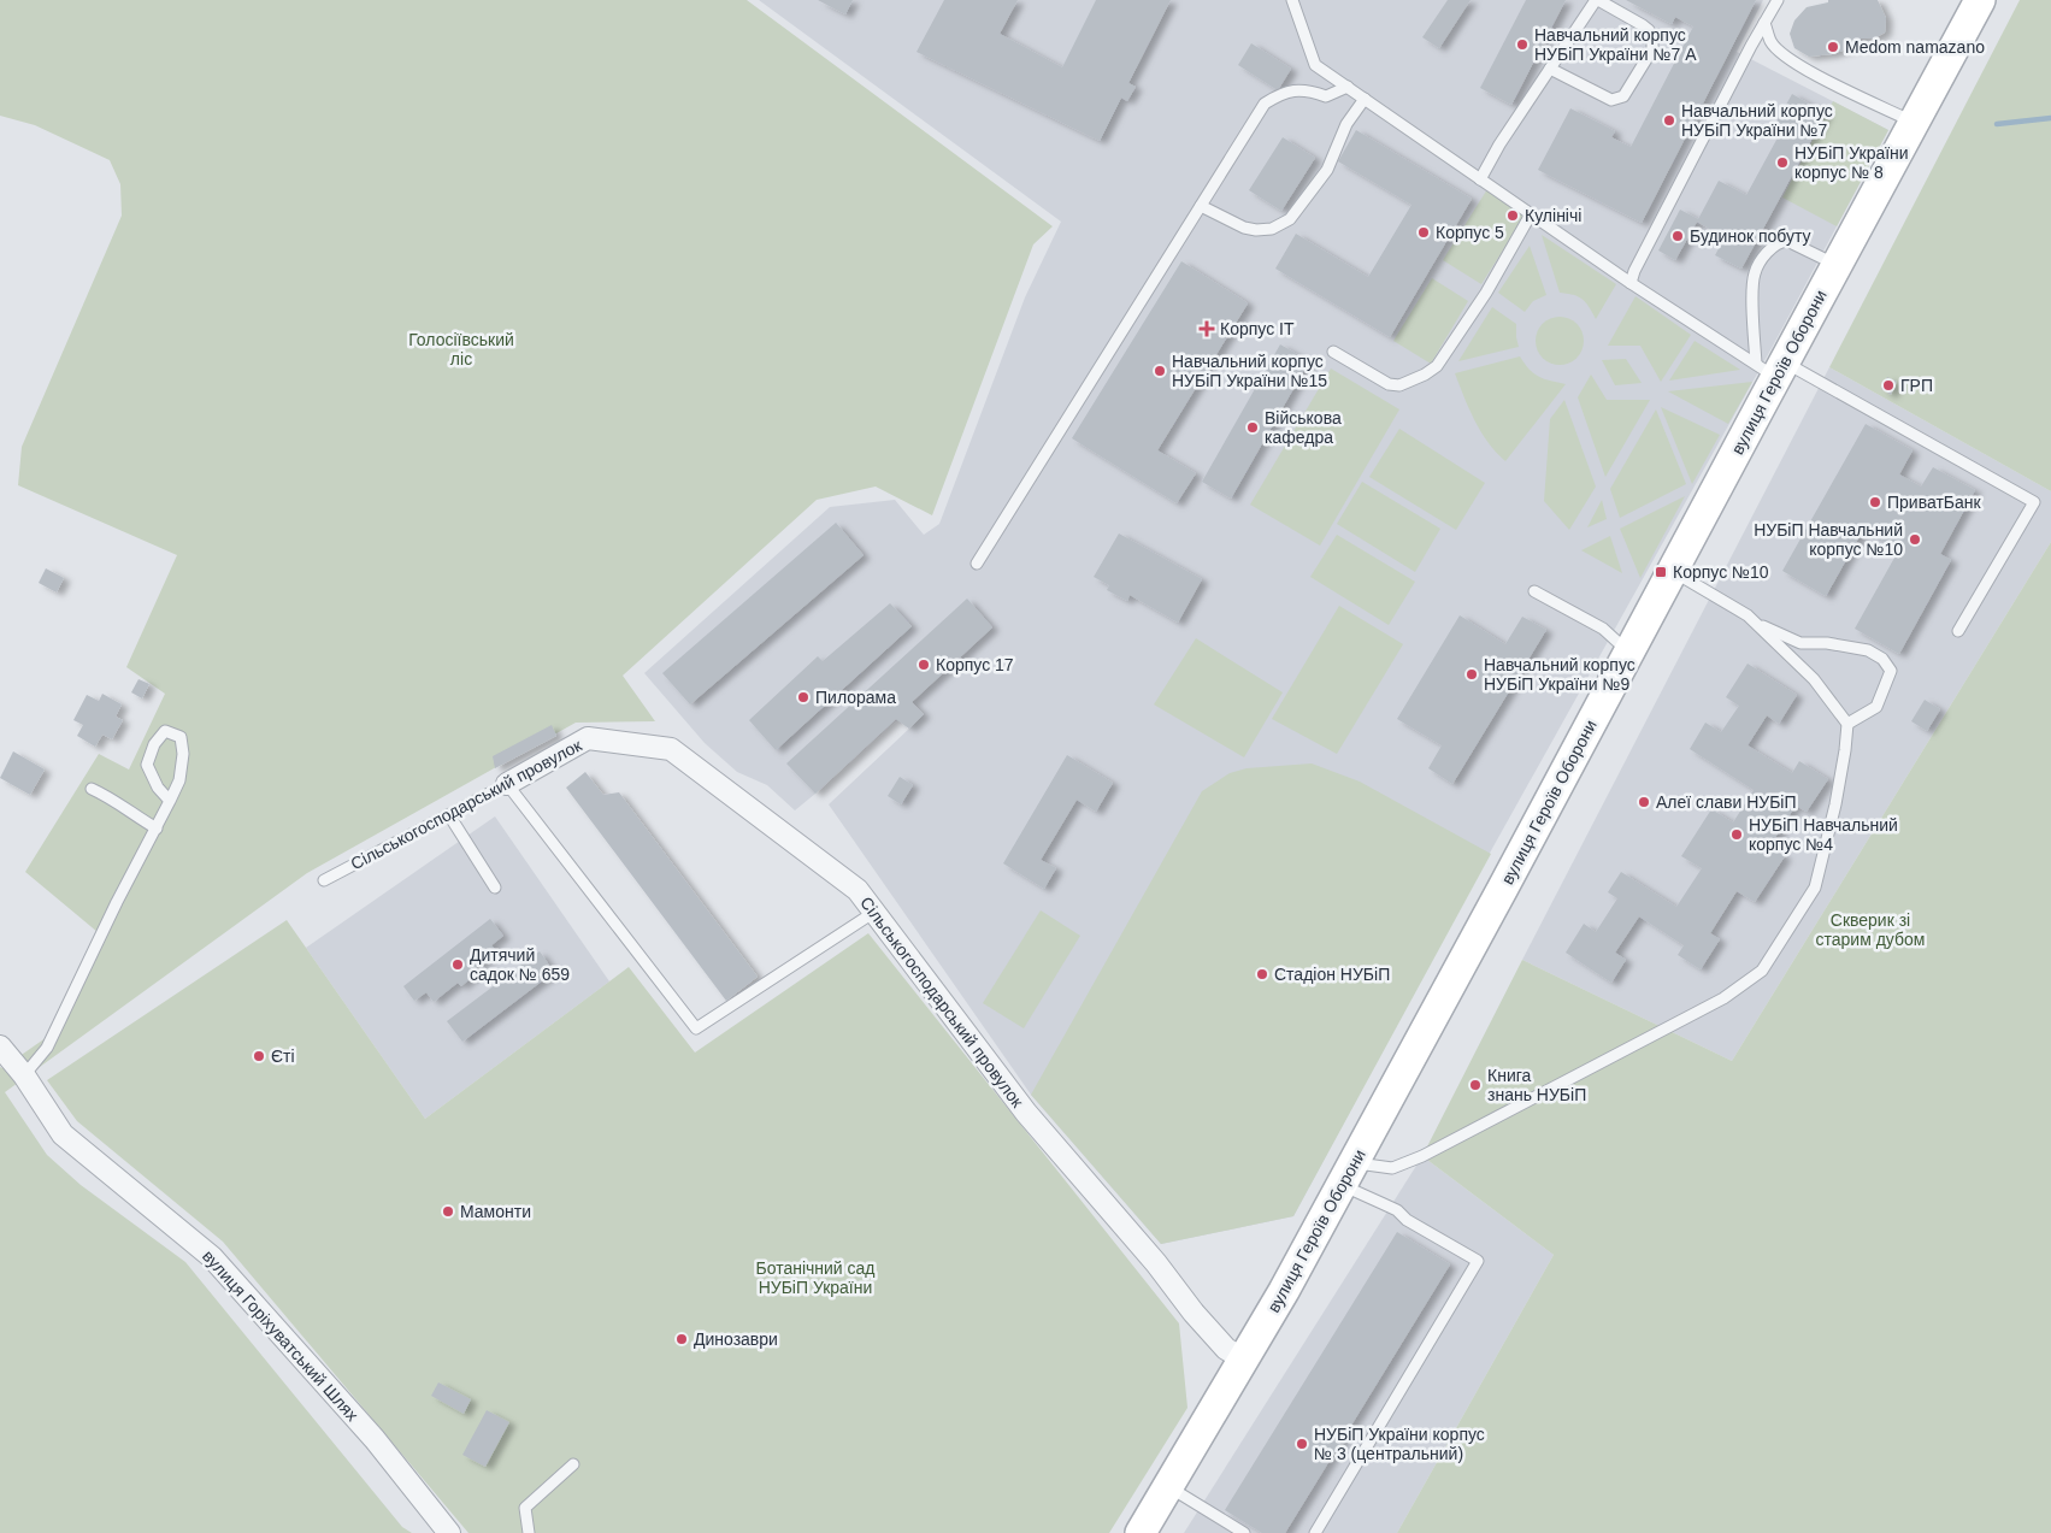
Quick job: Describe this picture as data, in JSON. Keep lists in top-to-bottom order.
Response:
{
  "streets": {
    "street": ["вулиця Героїв Оборони", "Сільськогосподарський провулок", "вулиця Горіхуватський Шлях"]
  },
  "crossings": [
    ["вулиця Героїв Оборони", "Сільськогосподарський провулок"]
  ],
  "parks": ["Голосіївський ліс", "Скверик зі старим дубом", "Ботанічний сад НУБіП України"],
  "places": {
    "other": [
      "Навчальний корпус НУБіП України №7 А",
      "Medom namazano",
      "Навчальний корпус НУБіП України №7",
      "НУБіП України корпус № 8",
      "Кулінічі",
      "Корпус 5",
      "Будинок побуту",
      "Навчальний корпус НУБіП України №15",
      "ГРП",
      "Військова кафедра",
      "ПриватБанк",
      "НУБіП Навчальний корпус №10",
      "Корпус 17",
      "Навчальний корпус НУБіП України №9",
      "Пилорама",
      "Алеї слави НУБіП",
      "НУБіП Навчальний корпус №4",
      "Дитячий садок № 659",
      "Стадіон НУБіП",
      "Єті",
      "Книга знань НУБіП",
      "Мамонти",
      "Динозаври",
      "НУБіП України корпус № 3 (центральний)"
    ],
    "health": ["Корпус ІТ"],
    "transit": ["Корпус №10"]
  }
}
